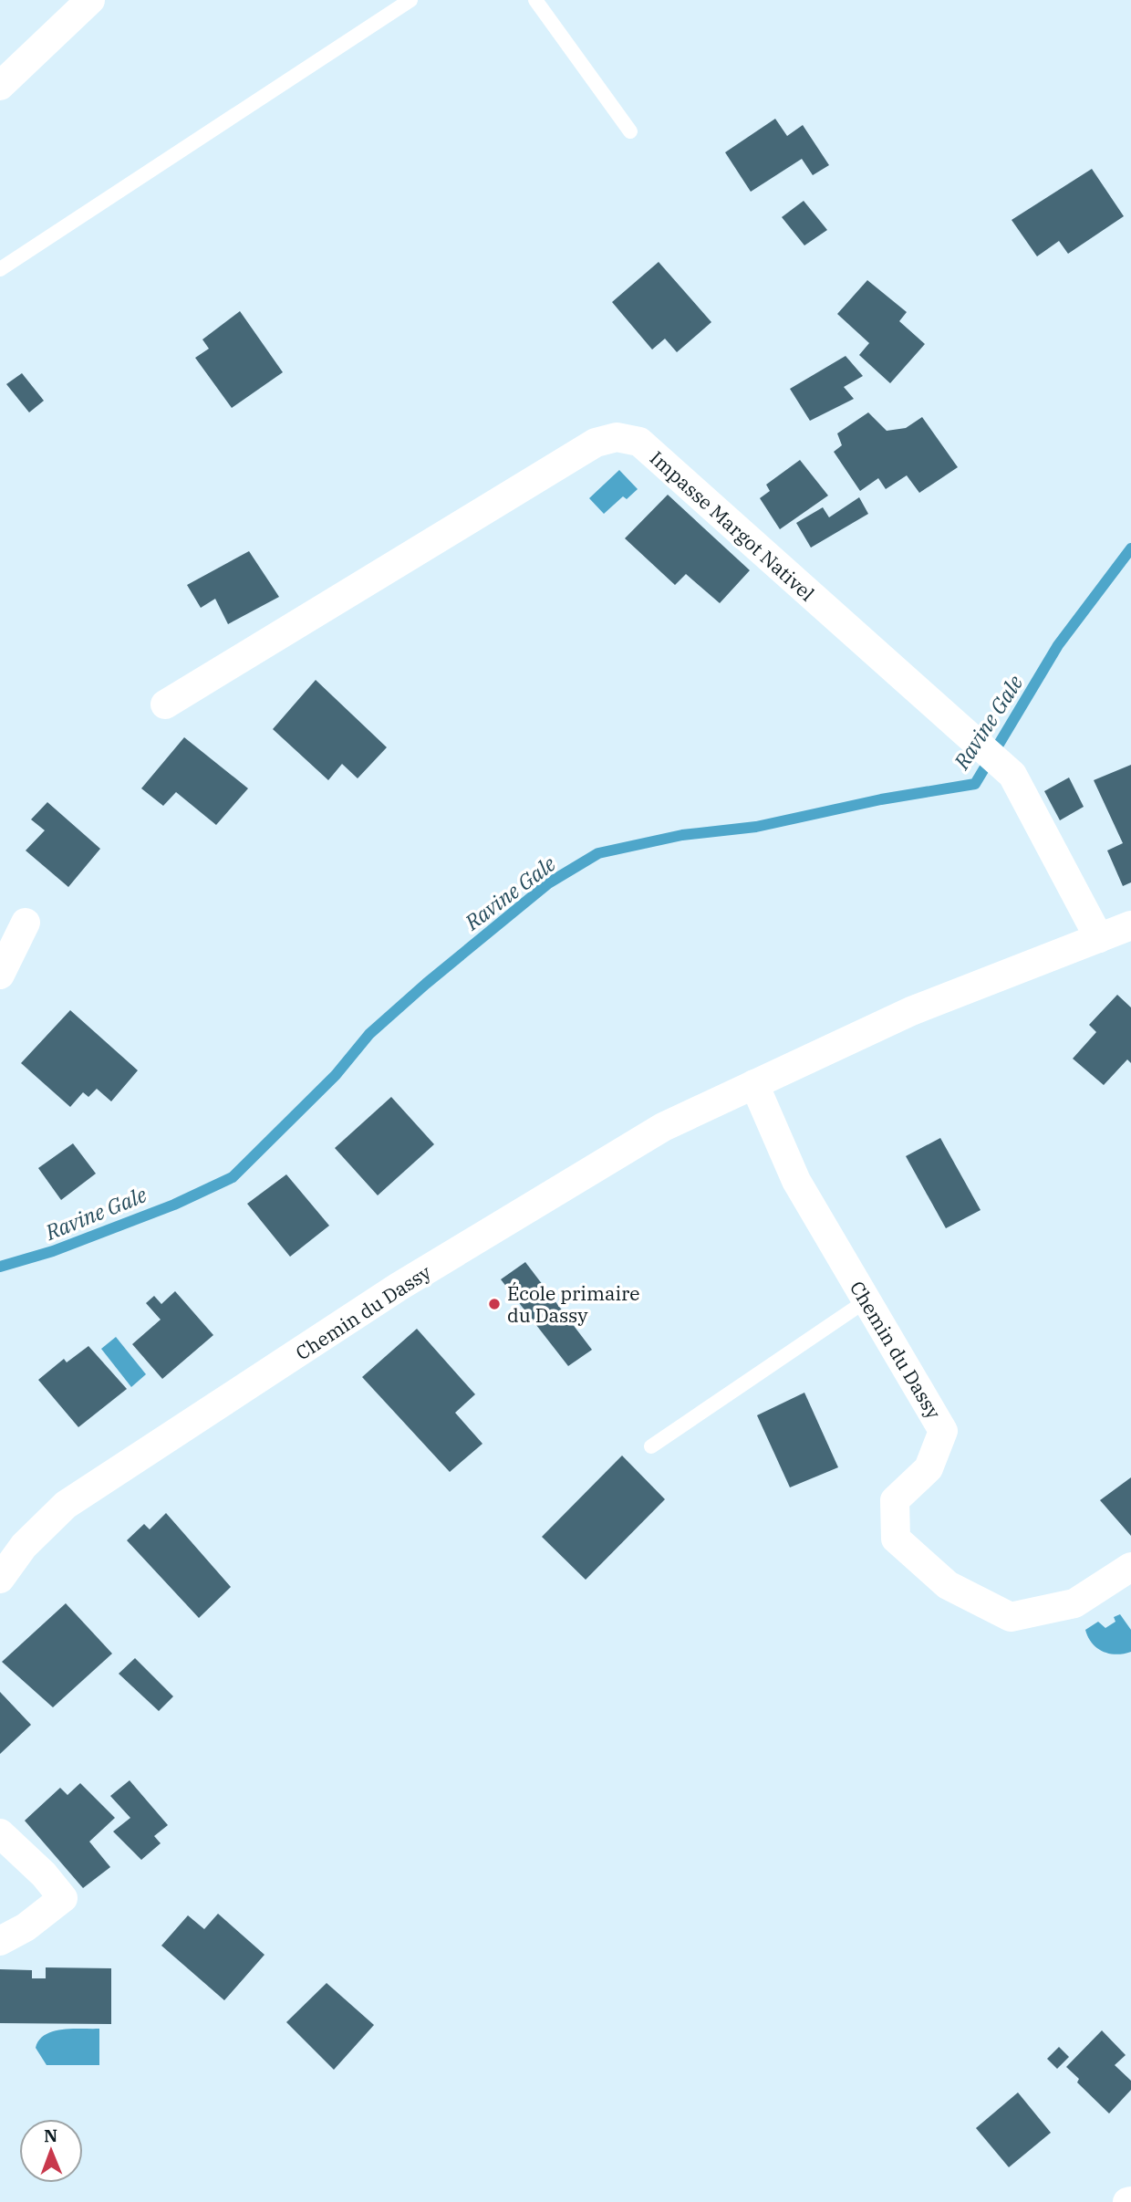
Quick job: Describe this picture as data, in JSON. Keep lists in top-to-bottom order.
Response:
{
  "streets": {
    "street": ["Impasse Margot Nativel", "Chemin du Dassy"]
  },
  "crossings": [
    ["Impasse Margot Nativel", "Chemin du Dassy"]
  ],
  "water": ["Ravine Gale"],
  "places": ["École primaire du Dassy"],
  "north": "top"
}
